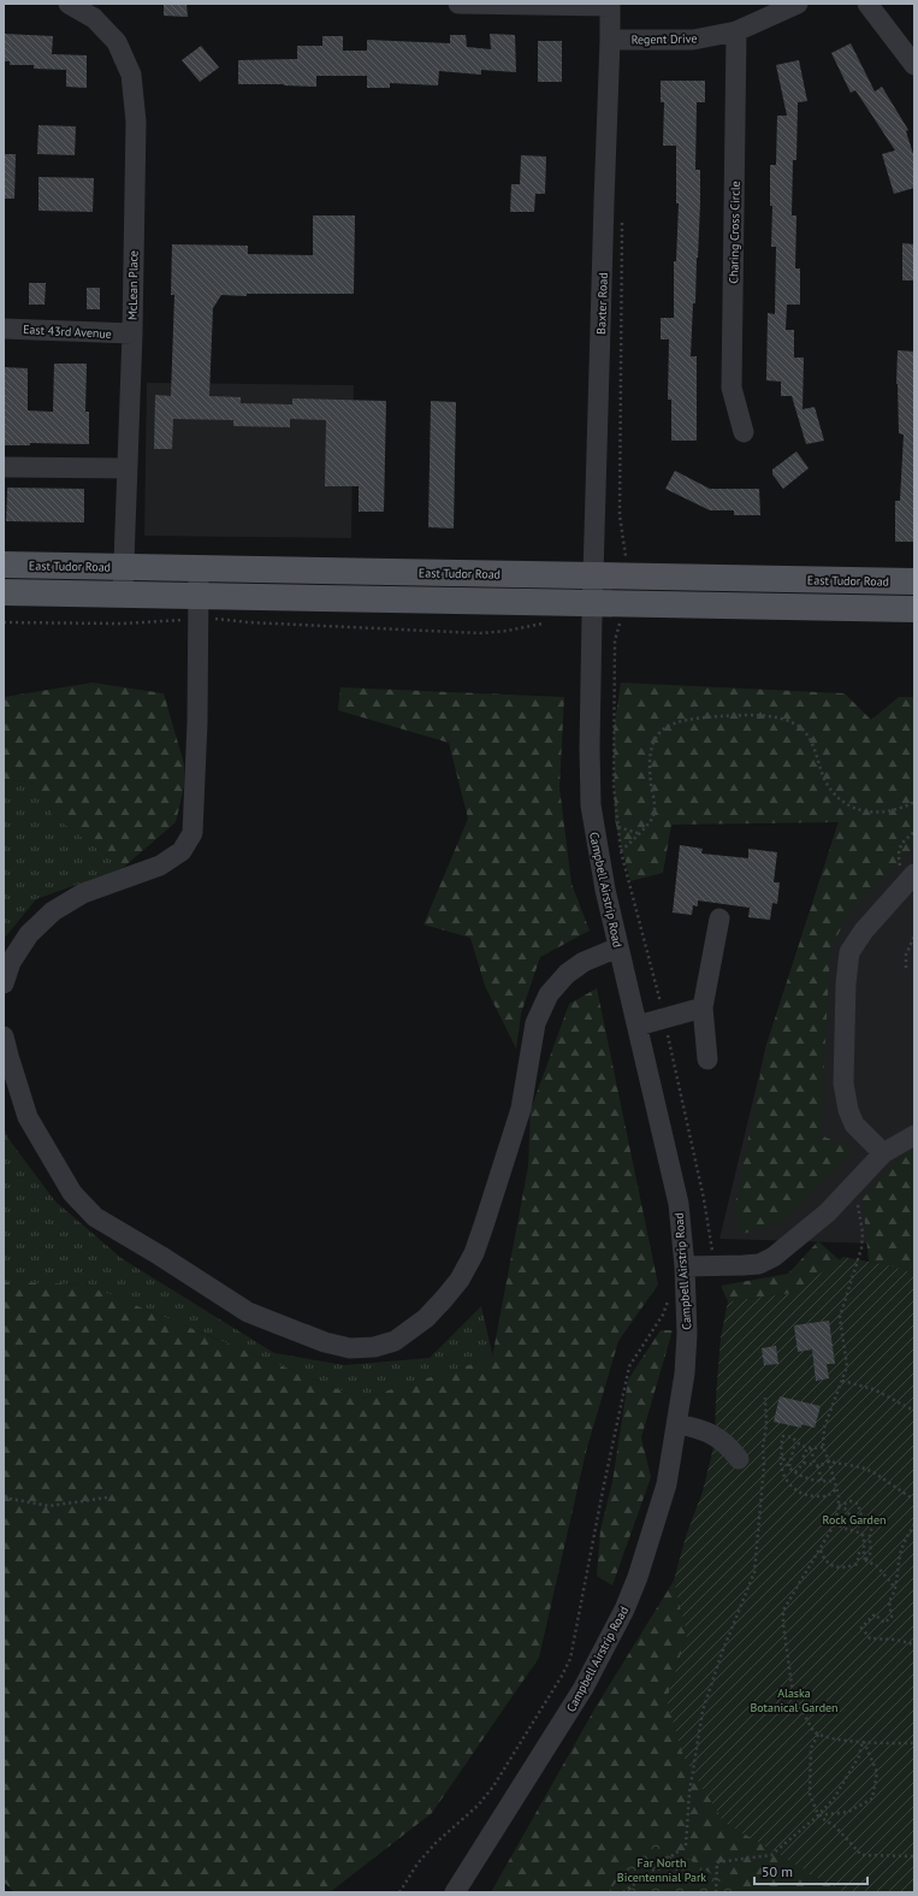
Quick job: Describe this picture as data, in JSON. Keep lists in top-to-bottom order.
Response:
{
  "streets": {
    "main road": ["East Tudor Road"],
    "street": [
      "Regent Drive",
      "Charing Cross Circle",
      "McLean Place",
      "Baxter Road",
      "East 43rd Avenue",
      "Campbell Airstrip Road"
    ]
  },
  "crossings": [
    ["Regent Drive", "Charing Cross Circle"],
    ["Regent Drive", "Baxter Road"],
    ["McLean Place", "East 43rd Avenue"],
    ["McLean Place", "East Tudor Road"],
    ["Baxter Road", "East Tudor Road"],
    ["Baxter Road", "Campbell Airstrip Road"]
  ],
  "parks": ["Rock Garden", "Alaska Botanical Garden", "Far North Bicentennial Park"],
  "scale_bar": "50 m"
}
